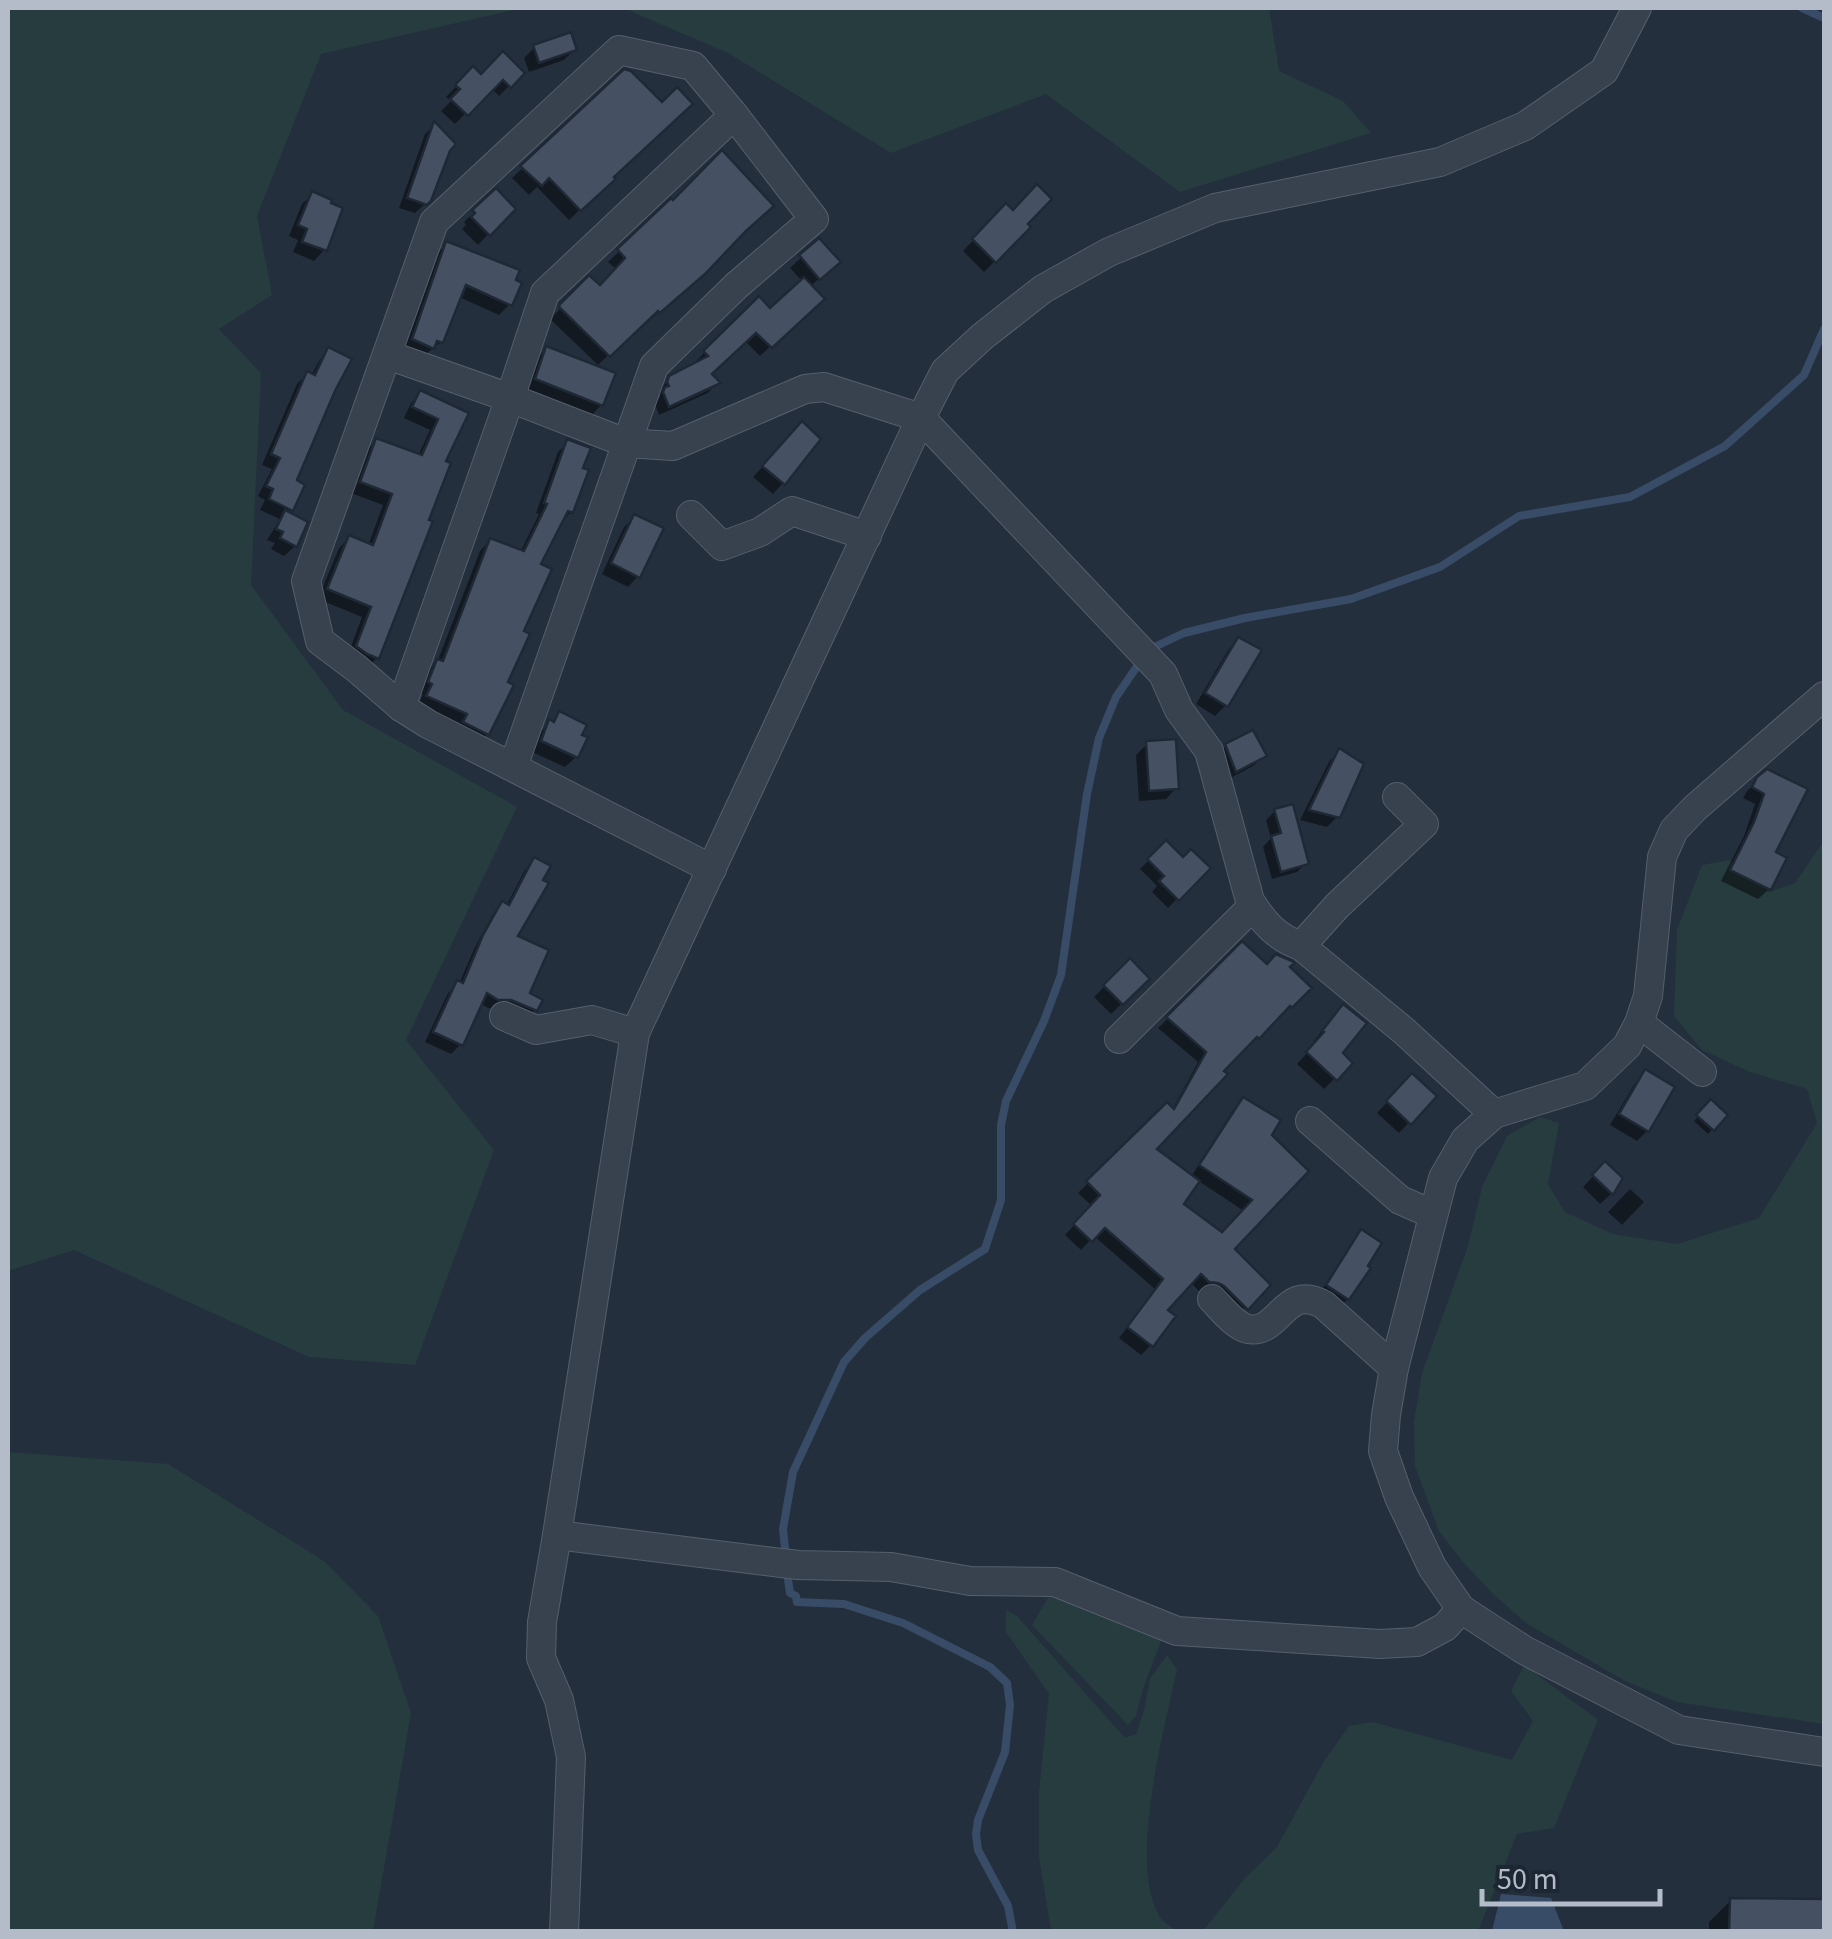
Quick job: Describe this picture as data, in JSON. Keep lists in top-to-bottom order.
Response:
{
  "scale_bar": "50 m"
}
